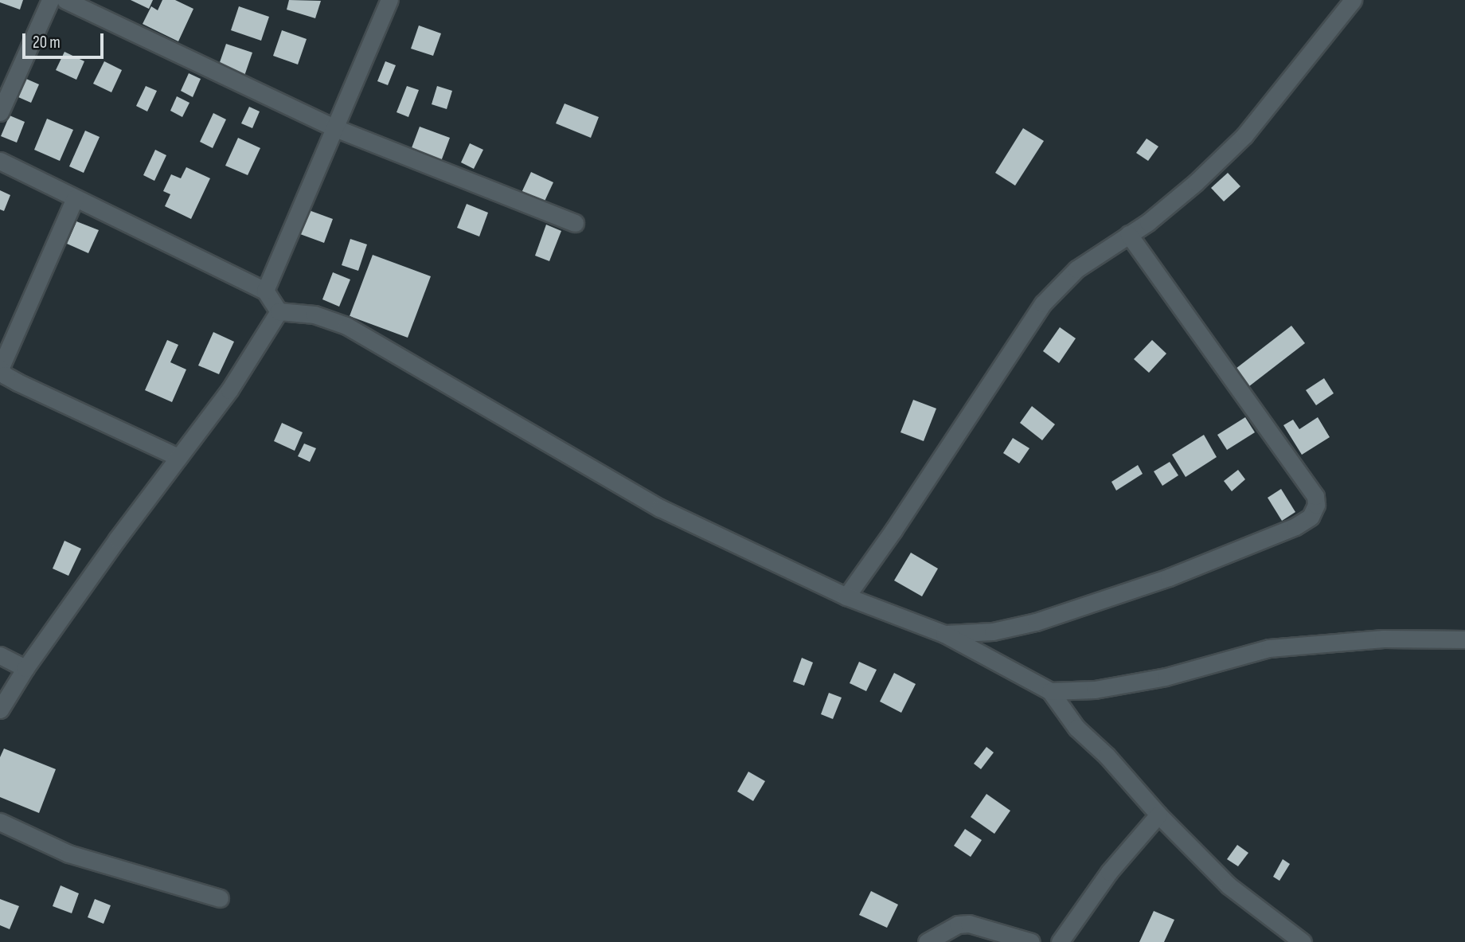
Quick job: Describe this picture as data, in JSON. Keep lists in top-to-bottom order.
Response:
{
  "scale_bar": "20 m"
}
